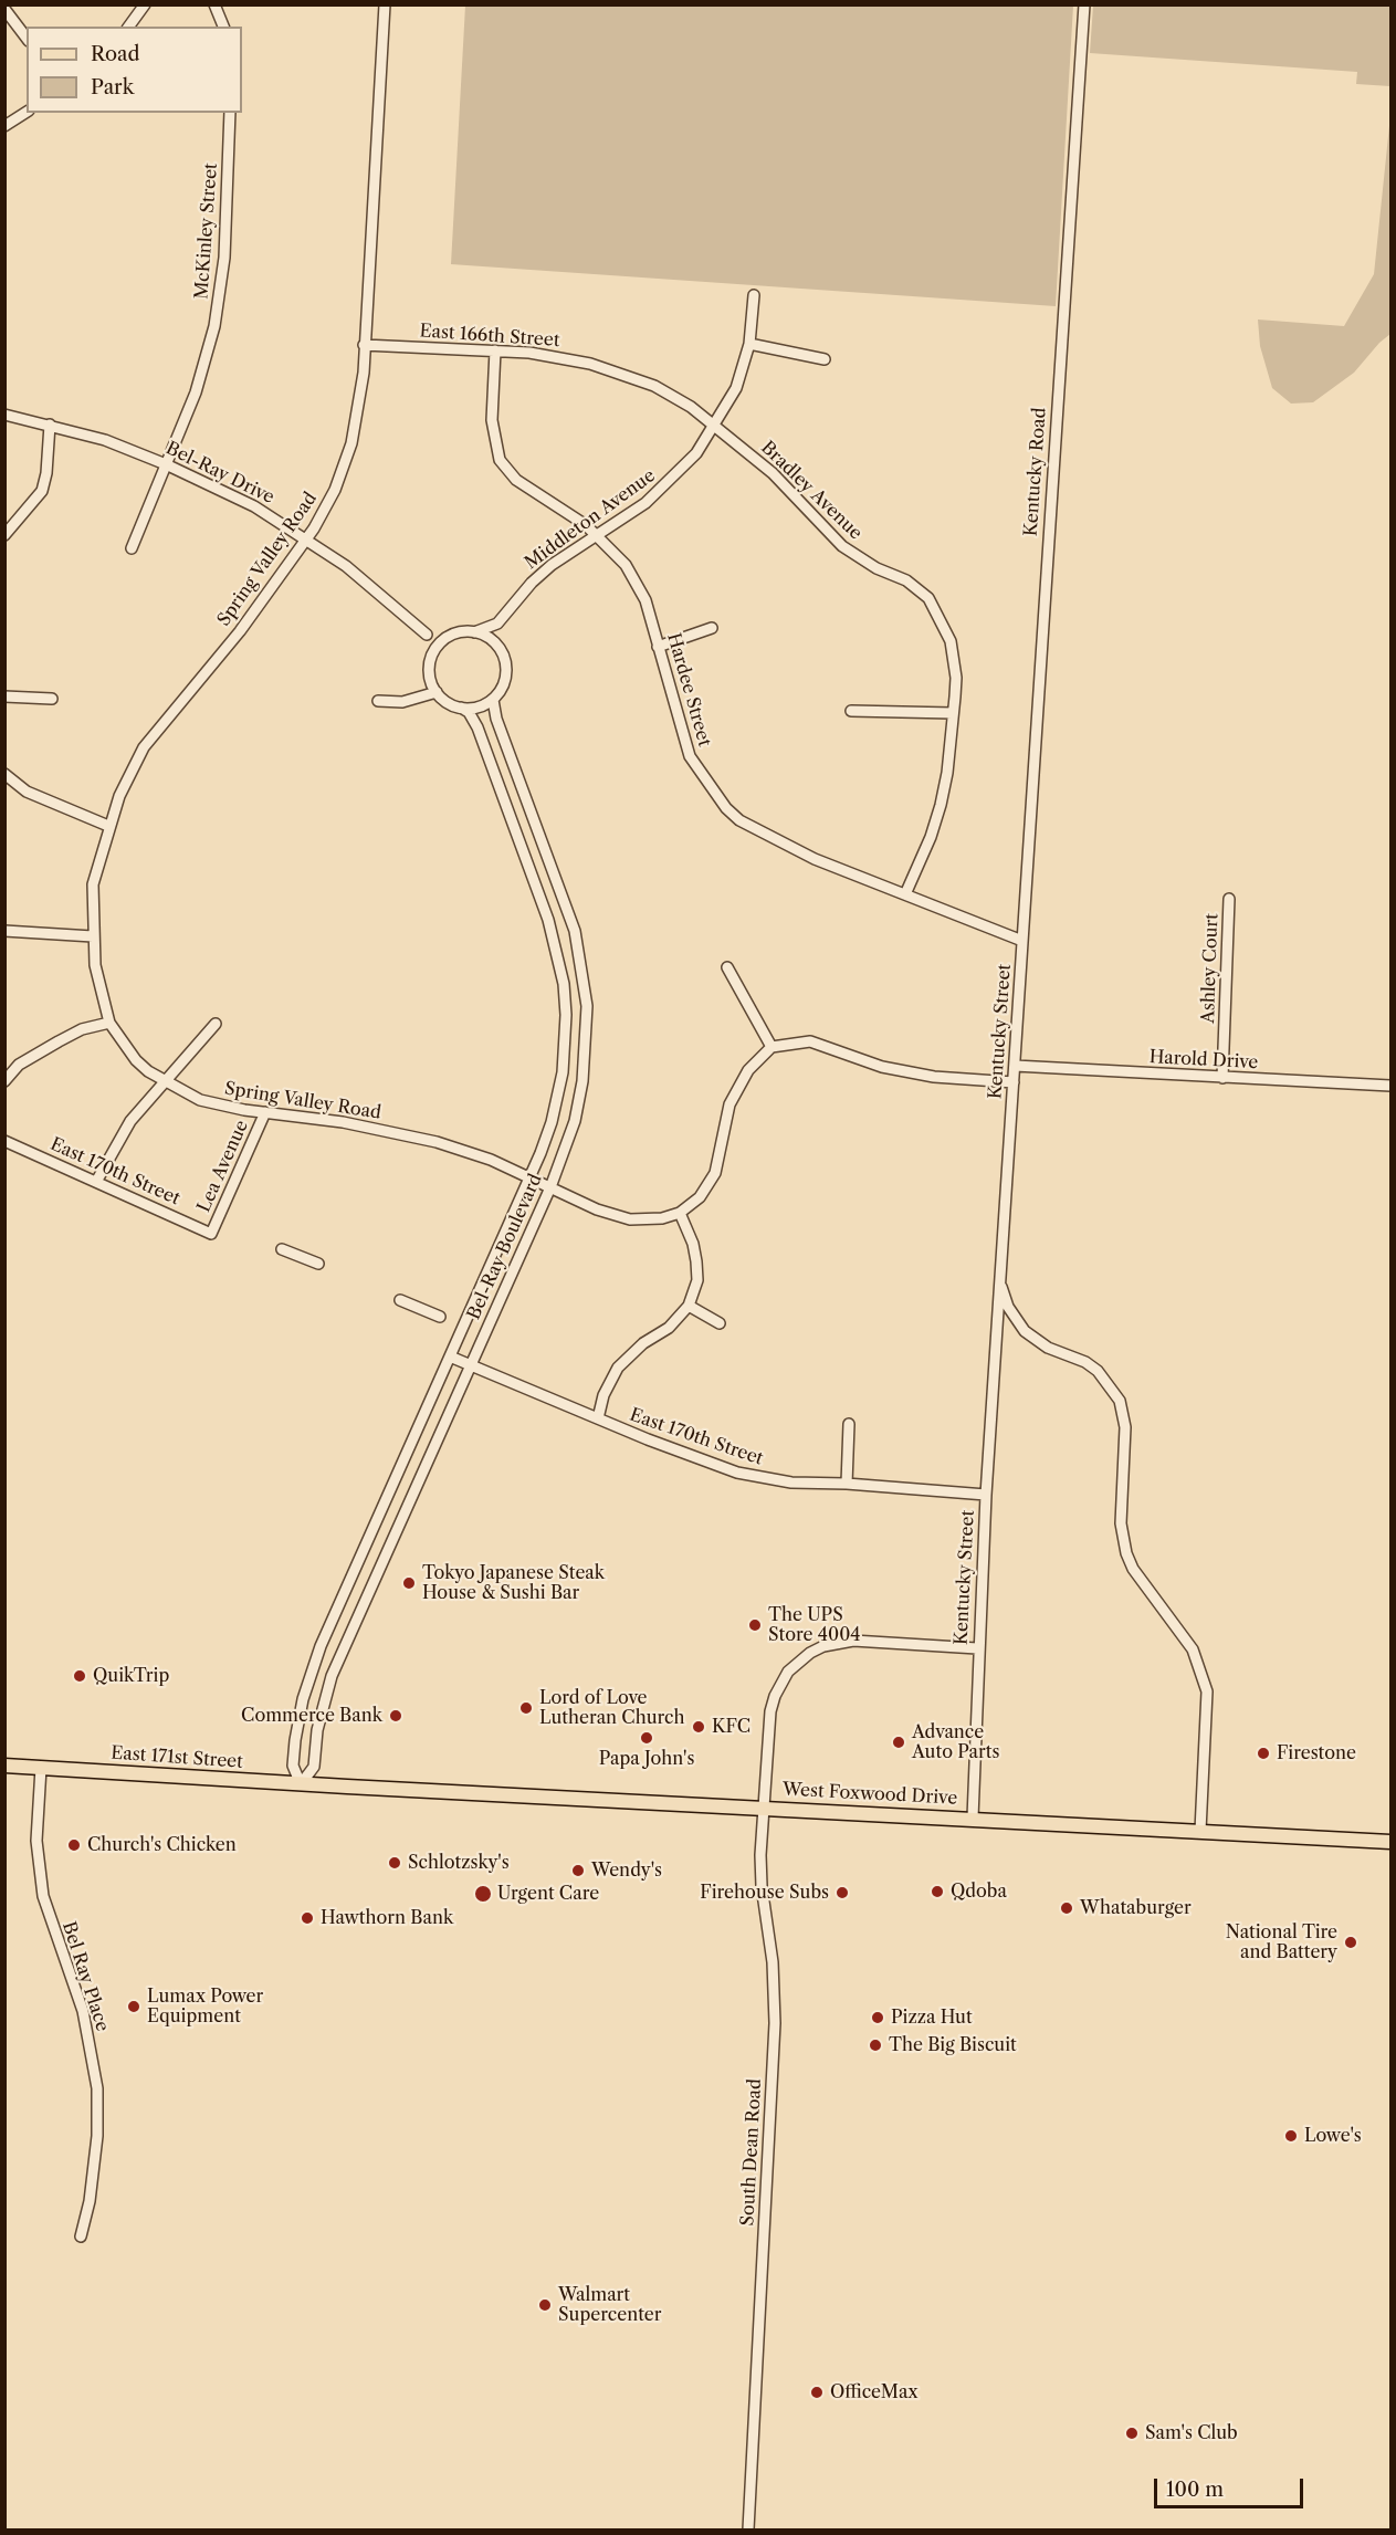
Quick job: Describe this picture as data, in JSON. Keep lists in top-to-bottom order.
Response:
{
  "streets": {
    "main road": ["East 171st Street", "West Foxwood Drive"],
    "street": [
      "McKinley Street",
      "East 166th Street",
      "Kentucky Road",
      "Bel-Ray Drive",
      "Bradley Avenue",
      "Middleton Avenue",
      "Spring Valley Road",
      "Hardee Street",
      "Ashley Court",
      "Kentucky Street",
      "Harold Drive",
      "Lea Avenue",
      "East 170th Street",
      "Bel-Ray Boulevard",
      "Bel Ray Place",
      "South Dean Road"
    ]
  },
  "crossings": [
    ["McKinley Street", "Bel-Ray Drive"],
    ["East 166th Street", "Bradley Avenue"],
    ["East 166th Street", "Middleton Avenue"],
    ["East 166th Street", "Spring Valley Road"],
    ["East 166th Street", "Hardee Street"],
    ["Kentucky Road", "Hardee Street"],
    ["Kentucky Road", "Kentucky Street"],
    ["Bel-Ray Drive", "Spring Valley Road"],
    ["Bradley Avenue", "Middleton Avenue"],
    ["Bradley Avenue", "Hardee Street"],
    ["Middleton Avenue", "Hardee Street"],
    ["Spring Valley Road", "Lea Avenue"],
    ["Spring Valley Road", "Bel-Ray Boulevard"],
    ["Hardee Street", "Kentucky Street"],
    ["Ashley Court", "Harold Drive"],
    ["Kentucky Street", "Harold Drive"],
    ["Kentucky Street", "East 170th Street"],
    ["Kentucky Street", "West Foxwood Drive"],
    ["Kentucky Street", "South Dean Road"],
    ["Lea Avenue", "East 170th Street"],
    ["East 170th Street", "Bel-Ray Boulevard"],
    ["Bel-Ray Boulevard", "East 171st Street"],
    ["East 171st Street", "West Foxwood Drive"],
    ["East 171st Street", "Bel Ray Place"],
    ["West Foxwood Drive", "South Dean Road"]
  ],
  "places": [
    "Tokyo Japanese Steak House & Sushi Bar",
    "The UPS Store 4004",
    "QuikTrip",
    "Lord of Love Lutheran Church",
    "Commerce Bank",
    "KFC",
    "Papa John's",
    "Advance Auto Parts",
    "Firestone",
    "Church's Chicken",
    "Schlotzsky's",
    "Wendy's",
    "Qdoba",
    "Firehouse Subs",
    "Urgent Care",
    "Whataburger",
    "Hawthorn Bank",
    "National Tire and Battery",
    "Lumax Power Equipment",
    "Pizza Hut",
    "The Big Biscuit",
    "Lowe's",
    "Walmart Supercenter",
    "OfficeMax",
    "Sam's Club"
  ],
  "legend": ["Road", "Park"],
  "scale_bar": "100 m"
}
